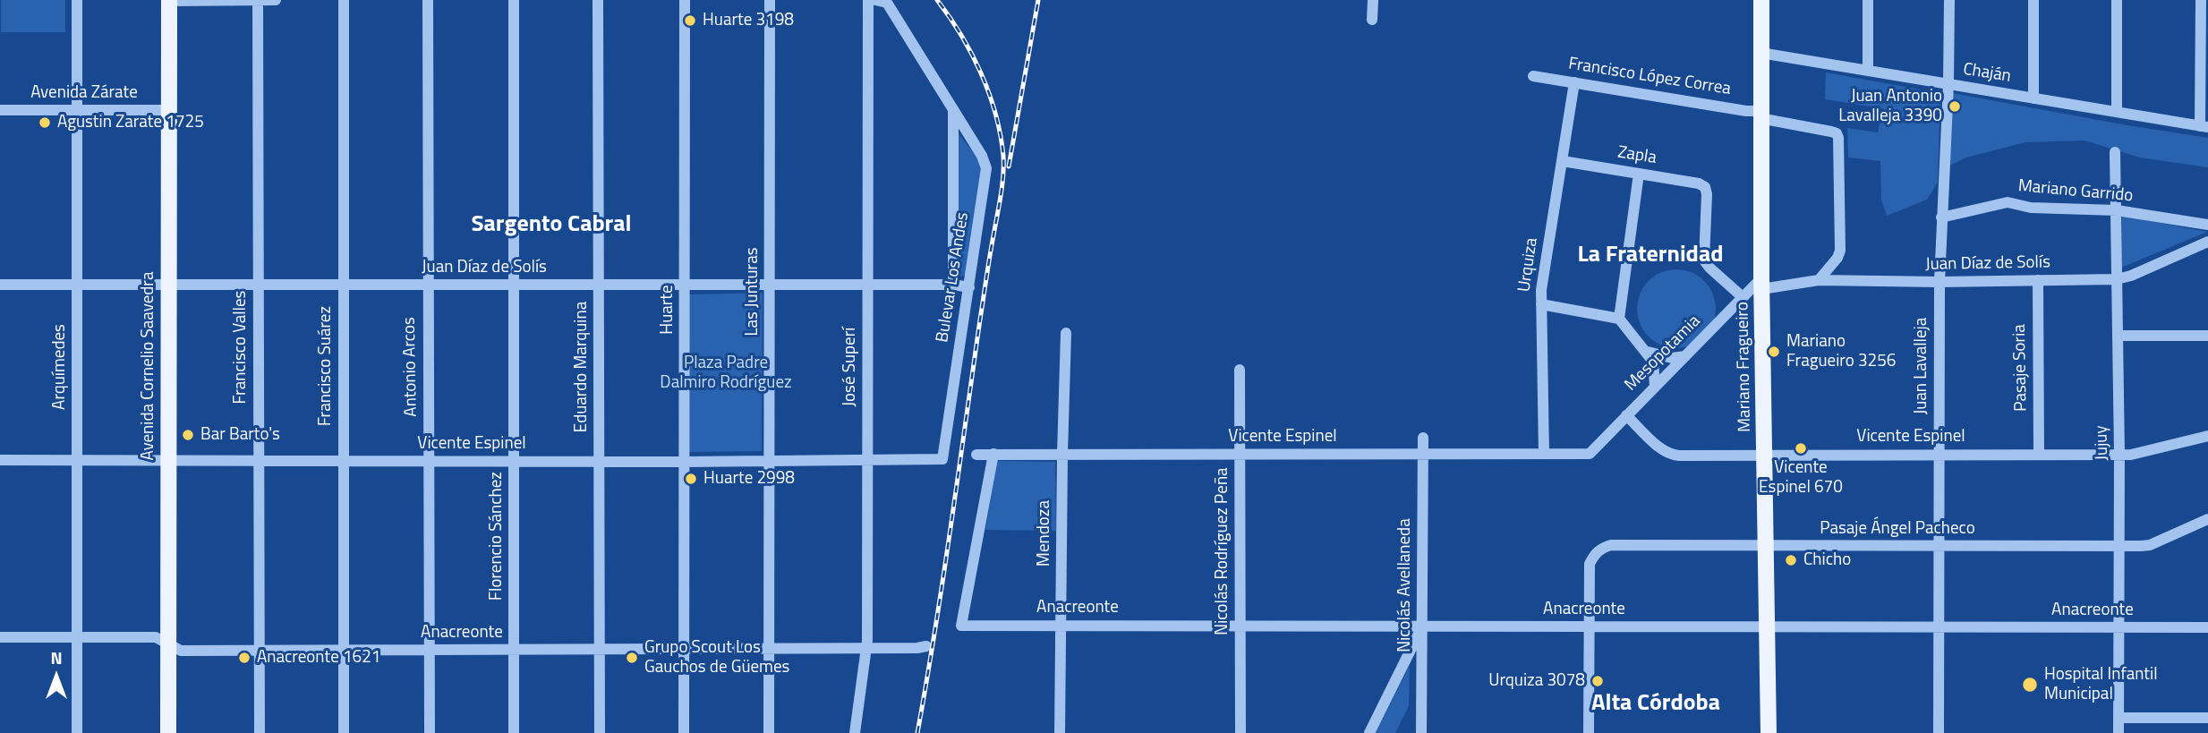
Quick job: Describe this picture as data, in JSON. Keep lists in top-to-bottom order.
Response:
{
  "streets": {
    "main road": ["Avenida Cornelio Saavedra", "Mariano Fragueiro"],
    "street": [
      "Chaján",
      "Francisco López Correa",
      "Avenida Zárate",
      "Zapla",
      "Mariano Garrido",
      "Juan Díaz de Solís",
      "Urquiza",
      "Bulevar Los Andes",
      "Las Junturas",
      "Huarte",
      "Francisco Valles",
      "Mesopotamia",
      "Francisco Suárez",
      "Juan Lavalleja",
      "Arquímedes",
      "Antonio Arcos",
      "Eduardo Marquina",
      "José Superí",
      "Pasaje Soria",
      "Vicente Espinel",
      "Jujuy",
      "Pasaje Ángel Pacheco",
      "Mendoza",
      "Florencio Sánchez",
      "Nicolás Rodríguez Peña",
      "Nicolás Avellaneda",
      "Anacreonte"
    ]
  },
  "crossings": [
    ["Chaján", "Juan Lavalleja"],
    ["Chaján", "Mariano Fragueiro"],
    ["Francisco López Correa", "Juan Díaz de Solís"],
    ["Francisco López Correa", "Urquiza"],
    ["Francisco López Correa", "Mariano Fragueiro"],
    ["Avenida Zárate", "Avenida Cornelio Saavedra"],
    ["Avenida Zárate", "Arquímedes"],
    ["Zapla", "Urquiza"],
    ["Zapla", "Mesopotamia"],
    ["Mariano Garrido", "Juan Lavalleja"],
    ["Mariano Garrido", "Jujuy"],
    ["Juan Díaz de Solís", "Bulevar Los Andes"],
    ["Juan Díaz de Solís", "Las Junturas"],
    ["Juan Díaz de Solís", "Huarte"],
    ["Juan Díaz de Solís", "Francisco Valles"],
    ["Juan Díaz de Solís", "Mesopotamia"],
    ["Juan Díaz de Solís", "Avenida Cornelio Saavedra"],
    ["Juan Díaz de Solís", "Francisco Suárez"],
    ["Juan Díaz de Solís", "Juan Lavalleja"],
    ["Juan Díaz de Solís", "Arquímedes"],
    ["Juan Díaz de Solís", "Antonio Arcos"],
    ["Juan Díaz de Solís", "Eduardo Marquina"],
    ["Juan Díaz de Solís", "José Superí"],
    ["Juan Díaz de Solís", "Mariano Fragueiro"],
    ["Juan Díaz de Solís", "Pasaje Soria"],
    ["Juan Díaz de Solís", "Jujuy"],
    ["Juan Díaz de Solís", "Florencio Sánchez"],
    ["Urquiza", "Vicente Espinel"],
    ["Bulevar Los Andes", "Vicente Espinel"],
    ["Las Junturas", "Vicente Espinel"],
    ["Las Junturas", "Anacreonte"],
    ["Huarte", "Vicente Espinel"],
    ["Huarte", "Anacreonte"],
    ["Francisco Valles", "Vicente Espinel"],
    ["Francisco Valles", "Anacreonte"],
    ["Mesopotamia", "Mariano Fragueiro"],
    ["Mesopotamia", "Vicente Espinel"],
    ["Avenida Cornelio Saavedra", "Vicente Espinel"],
    ["Avenida Cornelio Saavedra", "Anacreonte"],
    ["Francisco Suárez", "Vicente Espinel"],
    ["Francisco Suárez", "Anacreonte"],
    ["Juan Lavalleja", "Vicente Espinel"],
    ["Juan Lavalleja", "Pasaje Ángel Pacheco"],
    ["Juan Lavalleja", "Anacreonte"],
    ["Arquímedes", "Vicente Espinel"],
    ["Arquímedes", "Anacreonte"],
    ["Antonio Arcos", "Vicente Espinel"],
    ["Antonio Arcos", "Anacreonte"],
    ["Eduardo Marquina", "Vicente Espinel"],
    ["Eduardo Marquina", "Anacreonte"],
    ["José Superí", "Vicente Espinel"],
    ["José Superí", "Anacreonte"],
    ["Mariano Fragueiro", "Vicente Espinel"],
    ["Mariano Fragueiro", "Pasaje Ángel Pacheco"],
    ["Mariano Fragueiro", "Anacreonte"],
    ["Pasaje Soria", "Vicente Espinel"],
    ["Vicente Espinel", "Jujuy"],
    ["Vicente Espinel", "Mendoza"],
    ["Vicente Espinel", "Florencio Sánchez"],
    ["Vicente Espinel", "Nicolás Rodríguez Peña"],
    ["Vicente Espinel", "Nicolás Avellaneda"],
    ["Vicente Espinel", "Anacreonte"],
    ["Jujuy", "Pasaje Ángel Pacheco"],
    ["Jujuy", "Anacreonte"],
    ["Pasaje Ángel Pacheco", "Anacreonte"],
    ["Mendoza", "Anacreonte"],
    ["Florencio Sánchez", "Anacreonte"],
    ["Nicolás Rodríguez Peña", "Anacreonte"],
    ["Nicolás Avellaneda", "Anacreonte"]
  ],
  "districts": ["Sargento Cabral", "La Fraternidad", "Alta Córdoba"],
  "parks": ["Plaza Padre Dalmiro Rodríguez"],
  "places": [
    "Huarte 3198",
    "Juan Antonio Lavalleja 3390",
    "Agustin Zarate 1725",
    "Mariano Fragueiro 3256",
    "Bar Barto's",
    "Vicente Espinel 670",
    "Huarte 2998",
    "Chicho",
    "Anacreonte 1621",
    "Grupo Scout Los Gauchos de Güemes",
    "Urquiza 3078",
    "Hospital Infantil Municipal"
  ],
  "north": "top"
}
